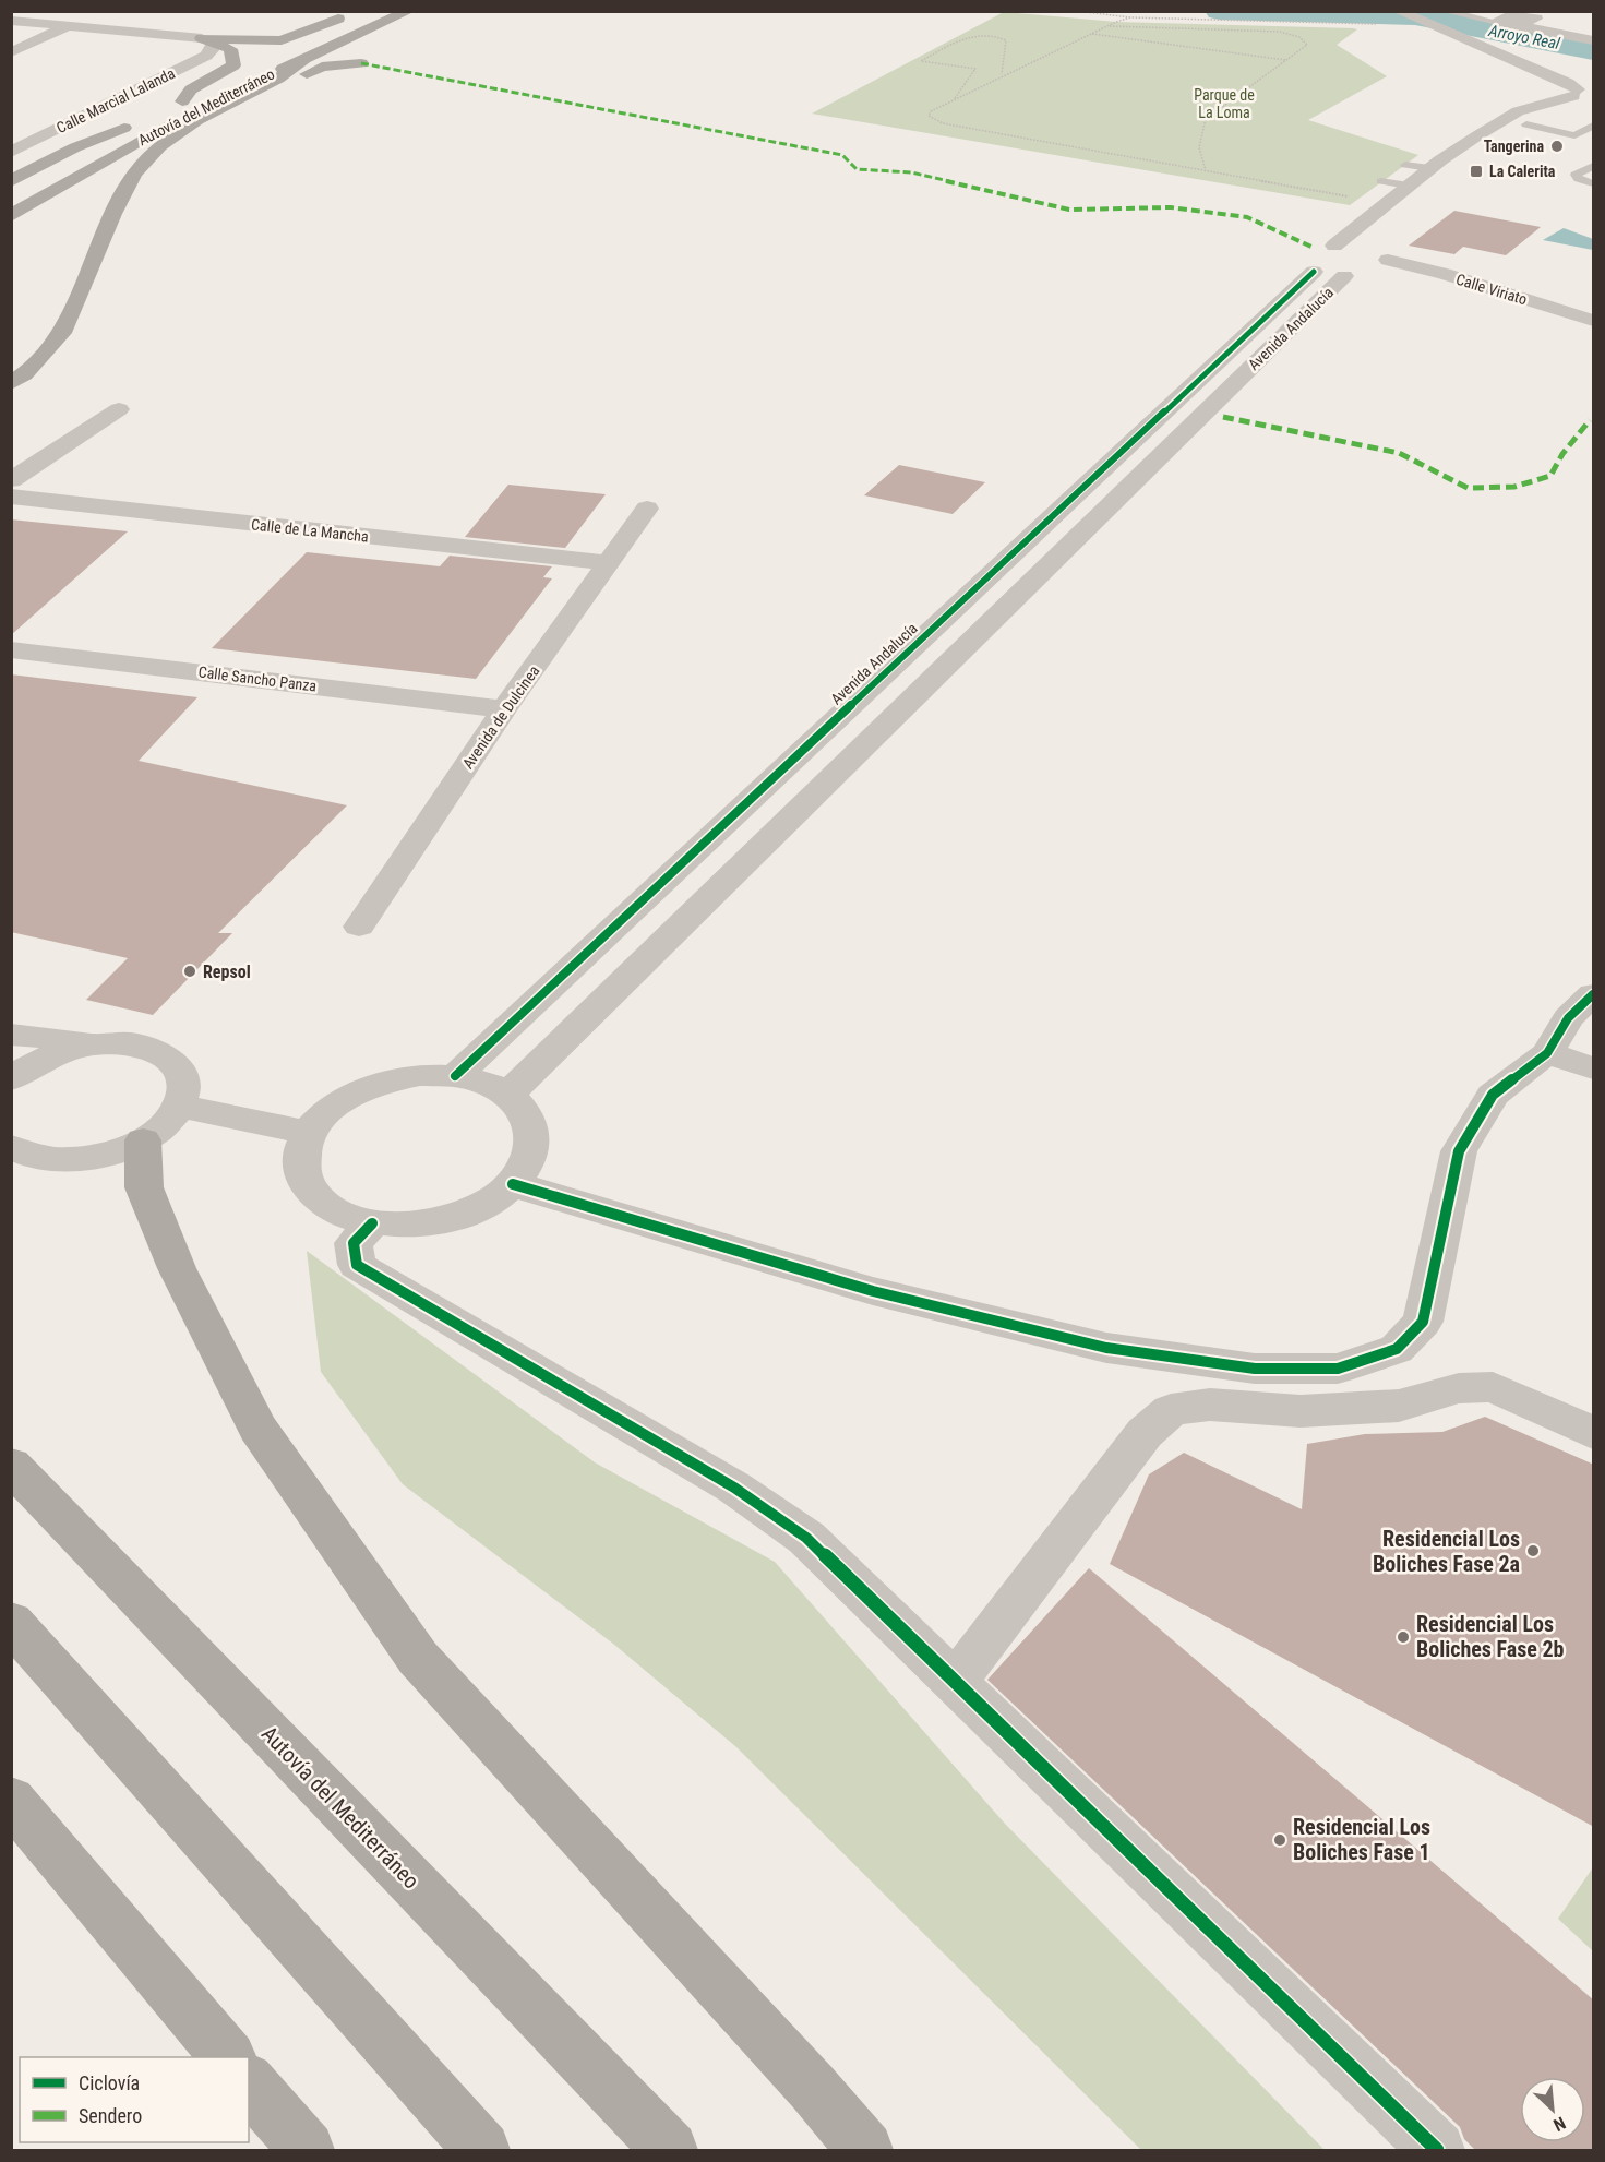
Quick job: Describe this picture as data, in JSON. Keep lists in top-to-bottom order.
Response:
{
  "streets": {
    "highway": ["Autovía del Mediterráneo"],
    "street": [
      "Calle Marcial Lalanda",
      "Calle Viriato",
      "Avenida Andalucía",
      "Calle de La Mancha",
      "Calle Sancho Panza",
      "Avenida de Dulcinea"
    ]
  },
  "crossings": [
    ["Calle Viriato", "Avenida Andalucía"],
    ["Calle de La Mancha", "Avenida de Dulcinea"],
    ["Calle Sancho Panza", "Avenida de Dulcinea"]
  ],
  "water": ["Arroyo Real"],
  "parks": ["Parque de La Loma"],
  "places": {
    "other": [
      "Tangerina",
      "Repsol",
      "Residencial Los Boliches Fase 2a",
      "Residencial Los Boliches Fase 2b",
      "Residencial Los Boliches Fase 1"
    ],
    "transit": ["La Calerita"]
  },
  "legend": ["Ciclovía", "Sendero"],
  "north": "bottom right"
}
